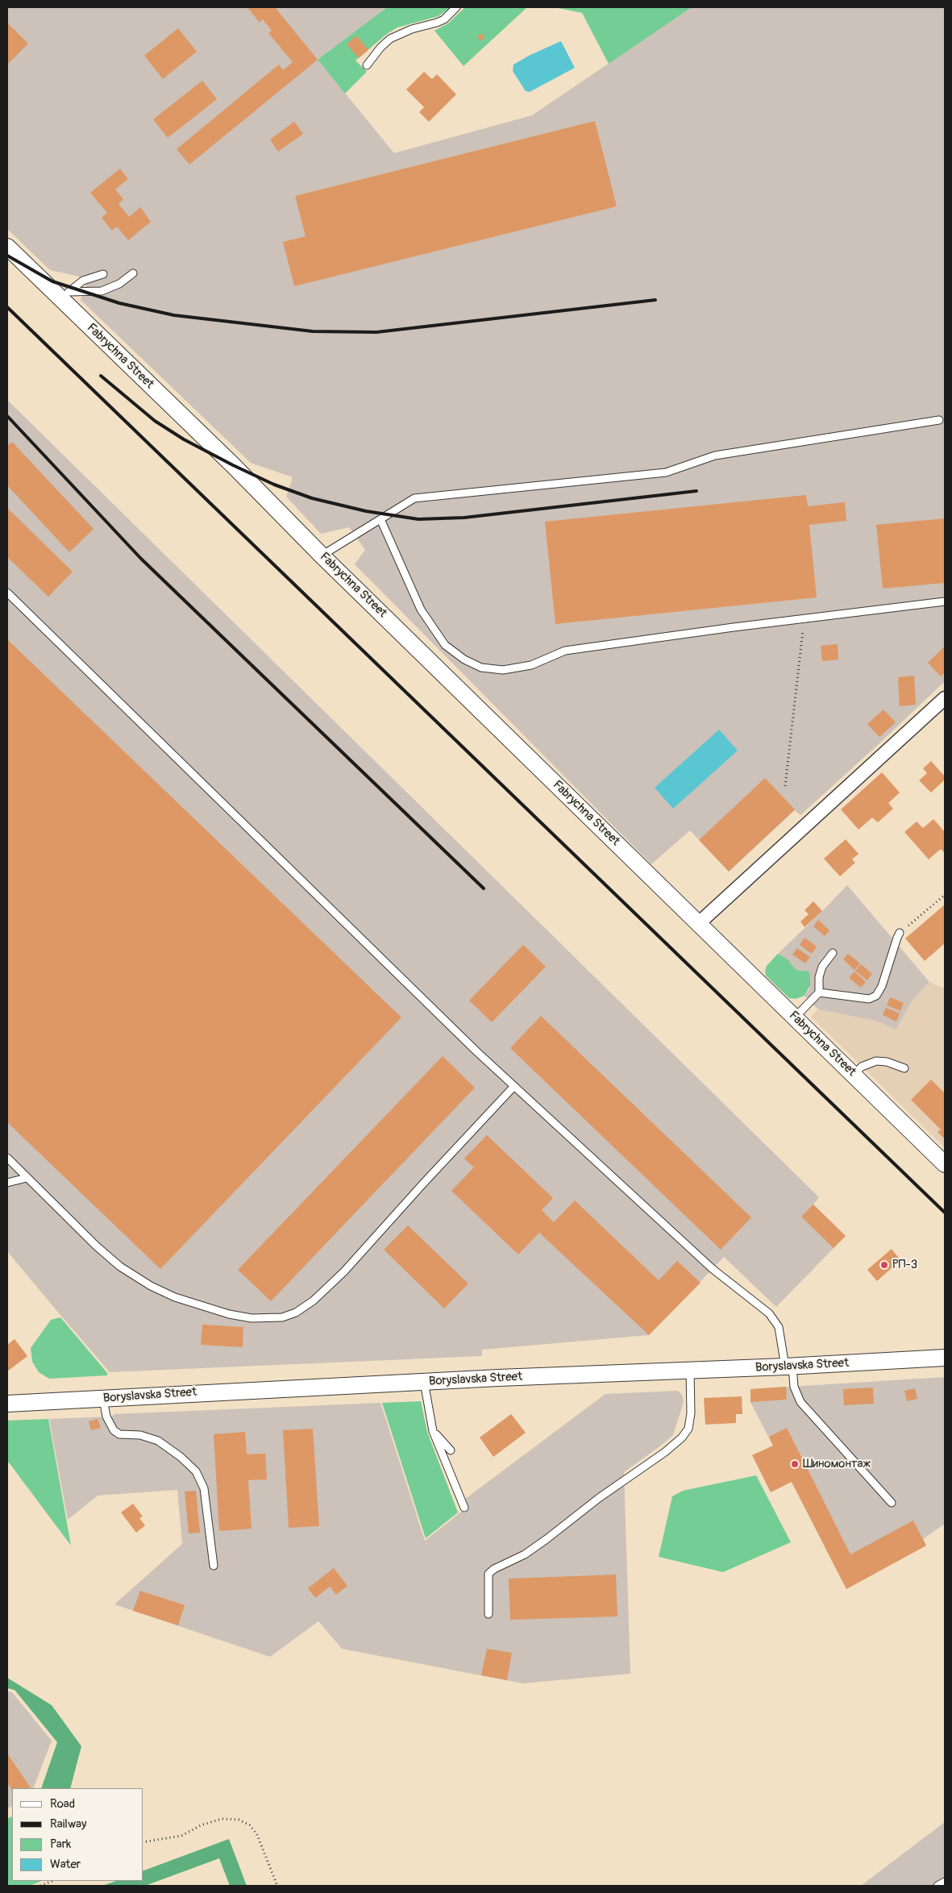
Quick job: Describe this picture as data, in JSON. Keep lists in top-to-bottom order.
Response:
{
  "streets": {
    "street": ["Fabrychna Street", "Boryslavska Street"]
  },
  "places": ["РП-3", "Шиномонтаж"],
  "legend": [
    "Road",
    "Railway",
    "Park",
    "Water"
  ]
}
